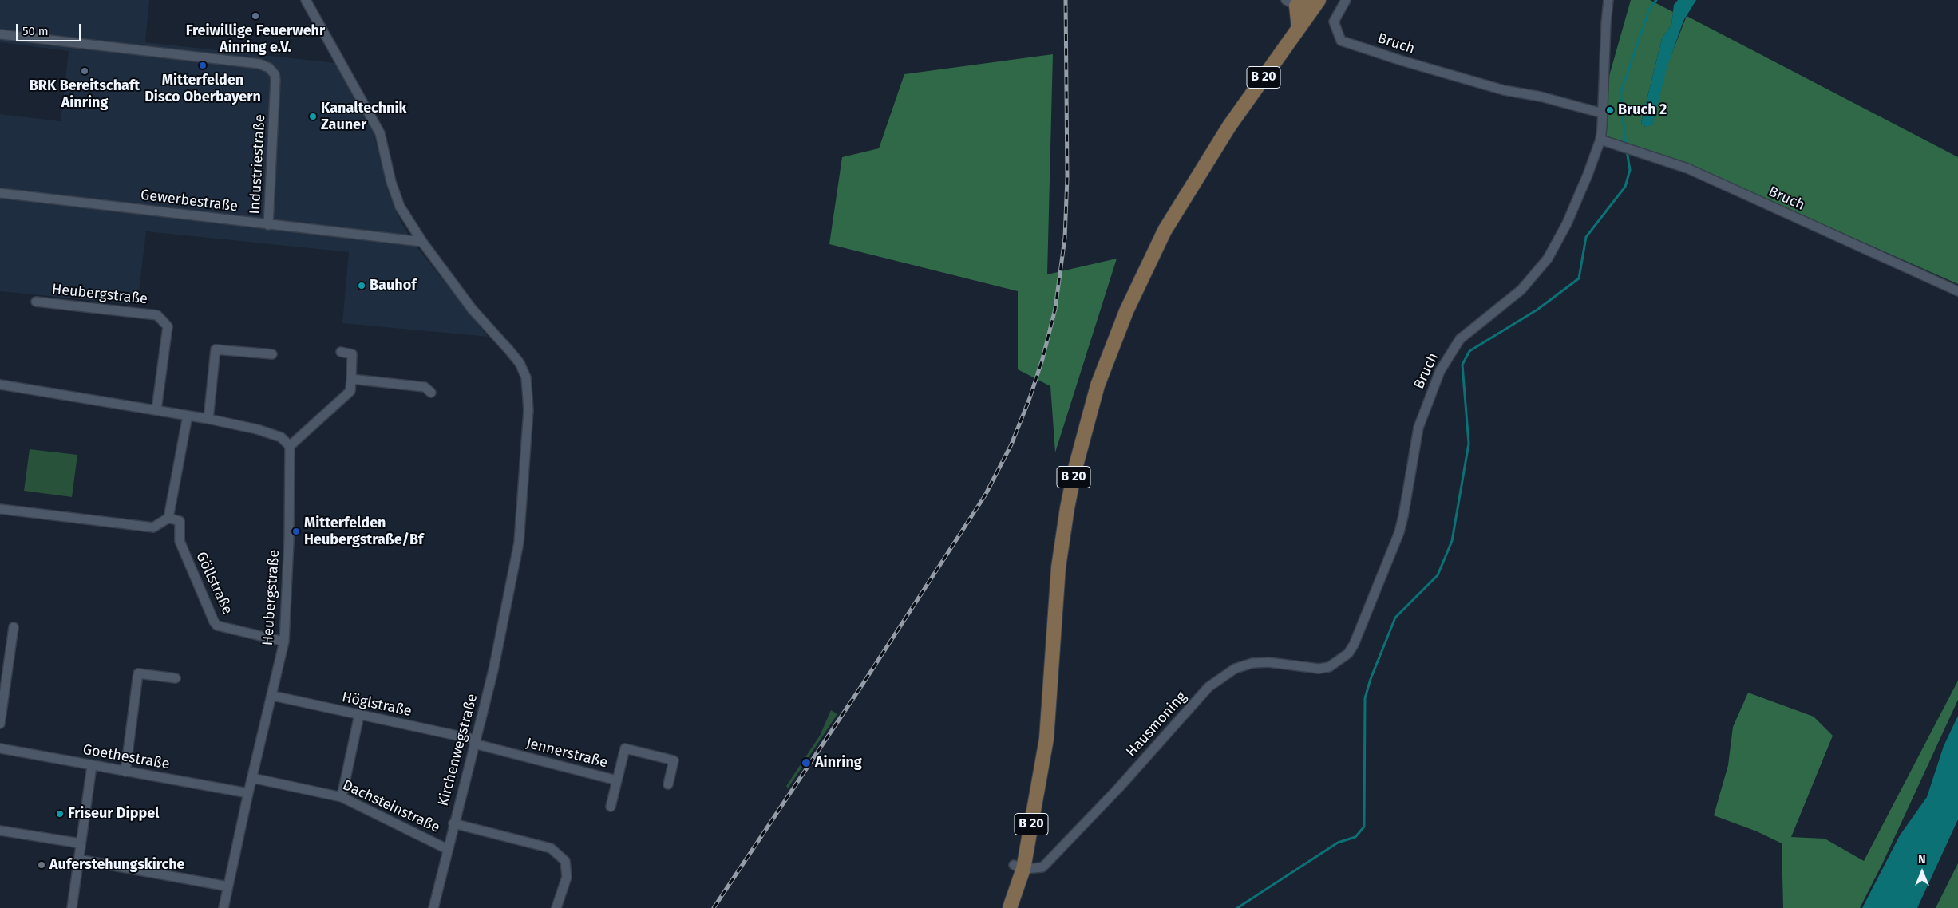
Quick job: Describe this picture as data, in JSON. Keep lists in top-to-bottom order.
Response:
{
  "streets": {
    "main road": ["B 20"],
    "street": [
      "Bruch",
      "Industriestraße",
      "Gewerbestraße",
      "Heubergstraße",
      "Göllstraße",
      "Höglstraße",
      "Hausmoning",
      "Kirchenwegstraße",
      "Jennerstraße",
      "Goethestraße",
      "Dachsteinstraße"
    ]
  },
  "crossings": [
    ["Bruch", "Hausmoning"],
    ["B 20", "Hausmoning"],
    ["Industriestraße", "Gewerbestraße"],
    ["Gewerbestraße", "Kirchenwegstraße"],
    ["Heubergstraße", "Göllstraße"],
    ["Heubergstraße", "Höglstraße"],
    ["Heubergstraße", "Goethestraße"],
    ["Heubergstraße", "Dachsteinstraße"],
    ["Höglstraße", "Kirchenwegstraße"],
    ["Höglstraße", "Jennerstraße"],
    ["Kirchenwegstraße", "Jennerstraße"],
    ["Kirchenwegstraße", "Dachsteinstraße"]
  ],
  "places": [
    "Freiwillige Feuerwehr Ainring e.V.",
    "Mitterfelden Disco Oberbayern",
    "BRK Bereitschaft Ainring",
    "Bruch 2",
    "Kanaltechnik Zauner",
    "Bauhof",
    "Mitterfelden Heubergstraße/Bf",
    "Ainring",
    "Friseur Dippel",
    "Auferstehungskirche"
  ],
  "scale_bar": "50 m",
  "north": "top"
}
